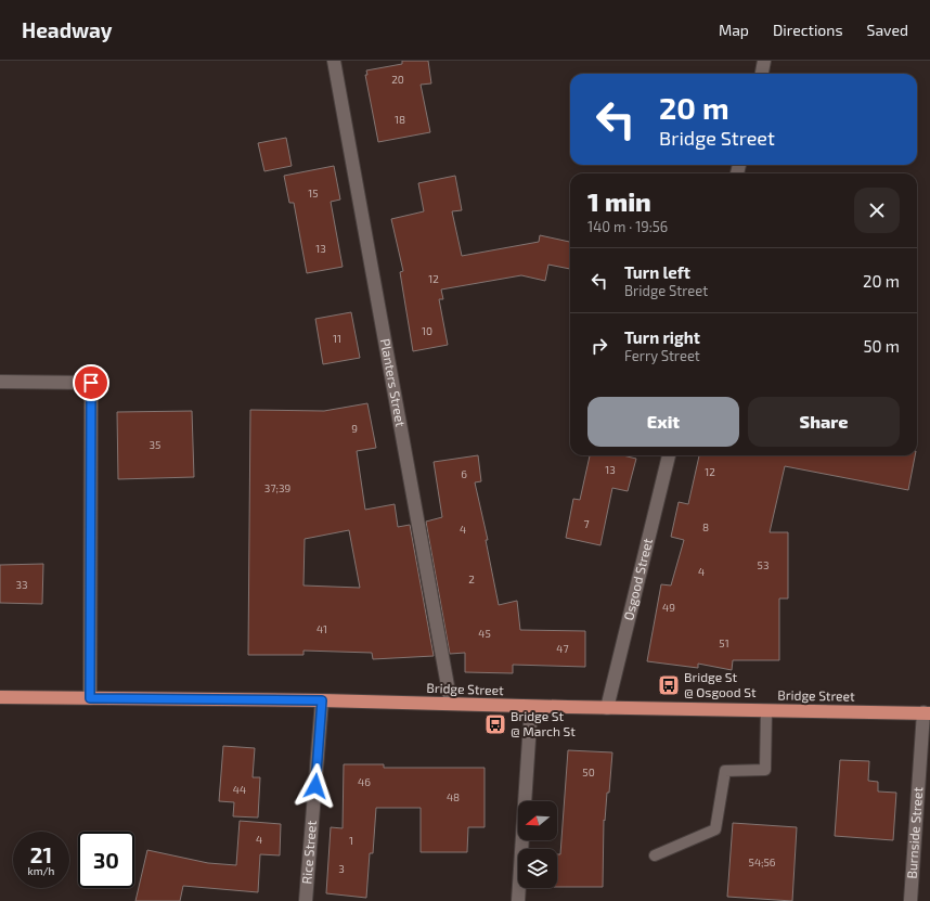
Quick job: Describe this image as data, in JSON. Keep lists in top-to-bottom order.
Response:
{
  "streets": {
    "highway": ["Bridge Street"],
    "street": [
      "Planters Street",
      "Osgood Street",
      "Burnside Street",
      "Rice Street"
    ]
  },
  "crossings": [
    ["Planters Street", "Bridge Street"],
    ["Osgood Street", "Bridge Street"],
    ["Bridge Street", "Burnside Street"],
    ["Bridge Street", "Rice Street"]
  ],
  "places": {
    "bus stop": ["Bridge St @ Osgood St", "Bridge St @ March St"]
  },
  "house_numbers": [
    "20",
    "18",
    "15",
    "13",
    "12",
    "10",
    "11",
    "9",
    "35",
    "13",
    "12",
    "6",
    "37;39",
    "7",
    "8",
    "4",
    "53",
    "4",
    "2",
    "33",
    "49",
    "41",
    "45",
    "51",
    "47",
    "50",
    "46",
    "44",
    "48",
    "4",
    "1",
    "54;56",
    "3"
  ],
  "north": "left",
  "page": {
    "header": "Headway",
    "nav": ["Map", "Directions", "Saved"],
    "turn": ["20 m", "Bridge Street"],
    "heading": ["1 min", "140 m · 19:56"],
    "list": [
      {
        "name": "Turn left",
        "note": "Bridge Street",
        "value": "20 m"
      },
      {
        "name": "Turn right",
        "note": "Ferry Street",
        "value": "50 m"
      }
    ],
    "buttons": ["Exit", "Share"],
    "speed": "21 km/h",
    "limit": "30"
  }
}
